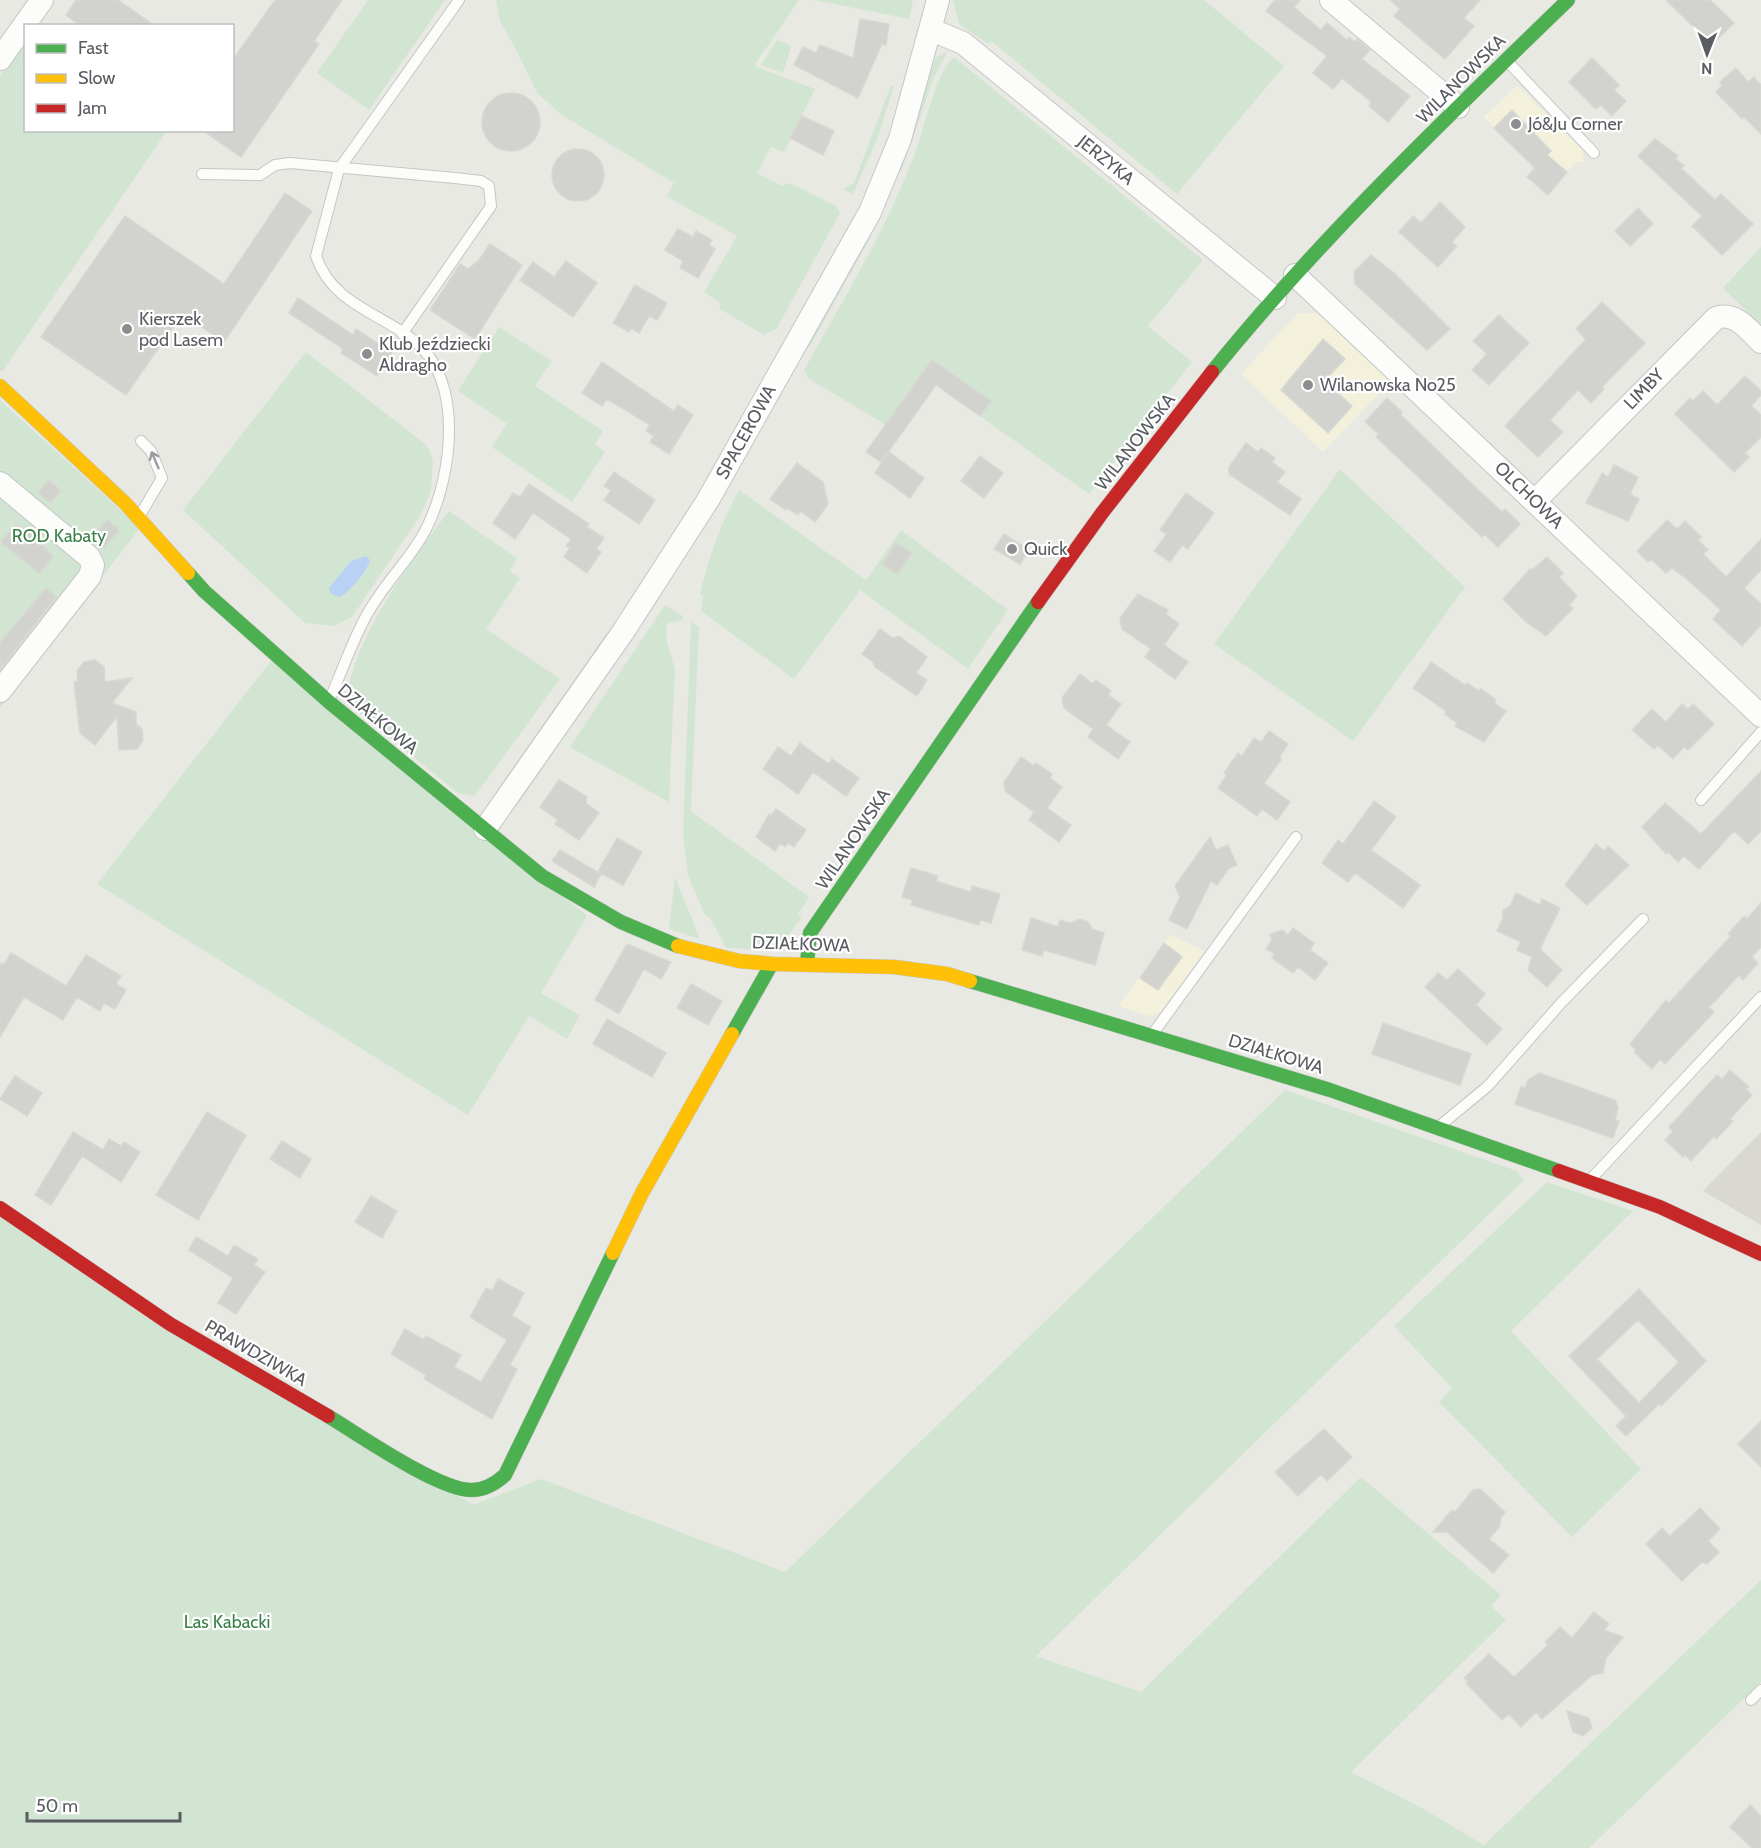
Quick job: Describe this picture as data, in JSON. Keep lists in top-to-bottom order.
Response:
{
  "streets": {
    "street": [
      "WILANOWSKA",
      "JERZYKA",
      "LIMBY",
      "SPACEROWA",
      "OLCHOWA",
      "DZIAŁKOWA",
      "PRAWDZIWKA"
    ]
  },
  "crossings": [
    ["WILANOWSKA", "JERZYKA"],
    ["WILANOWSKA", "OLCHOWA"],
    ["WILANOWSKA", "DZIAŁKOWA"],
    ["JERZYKA", "SPACEROWA"],
    ["LIMBY", "OLCHOWA"],
    ["SPACEROWA", "DZIAŁKOWA"],
    ["DZIAŁKOWA", "PRAWDZIWKA"]
  ],
  "parks": ["ROD Kabaty", "Las Kabacki"],
  "places": [
    "Jó&Ju Corner",
    "Kierszek pod Lasem",
    "Klub Jeździecki Aldragho",
    "Wilanowska No25",
    "Quick"
  ],
  "legend": ["Fast", "Slow", "Jam"],
  "scale_bar": "50 m",
  "north": "bottom"
}
